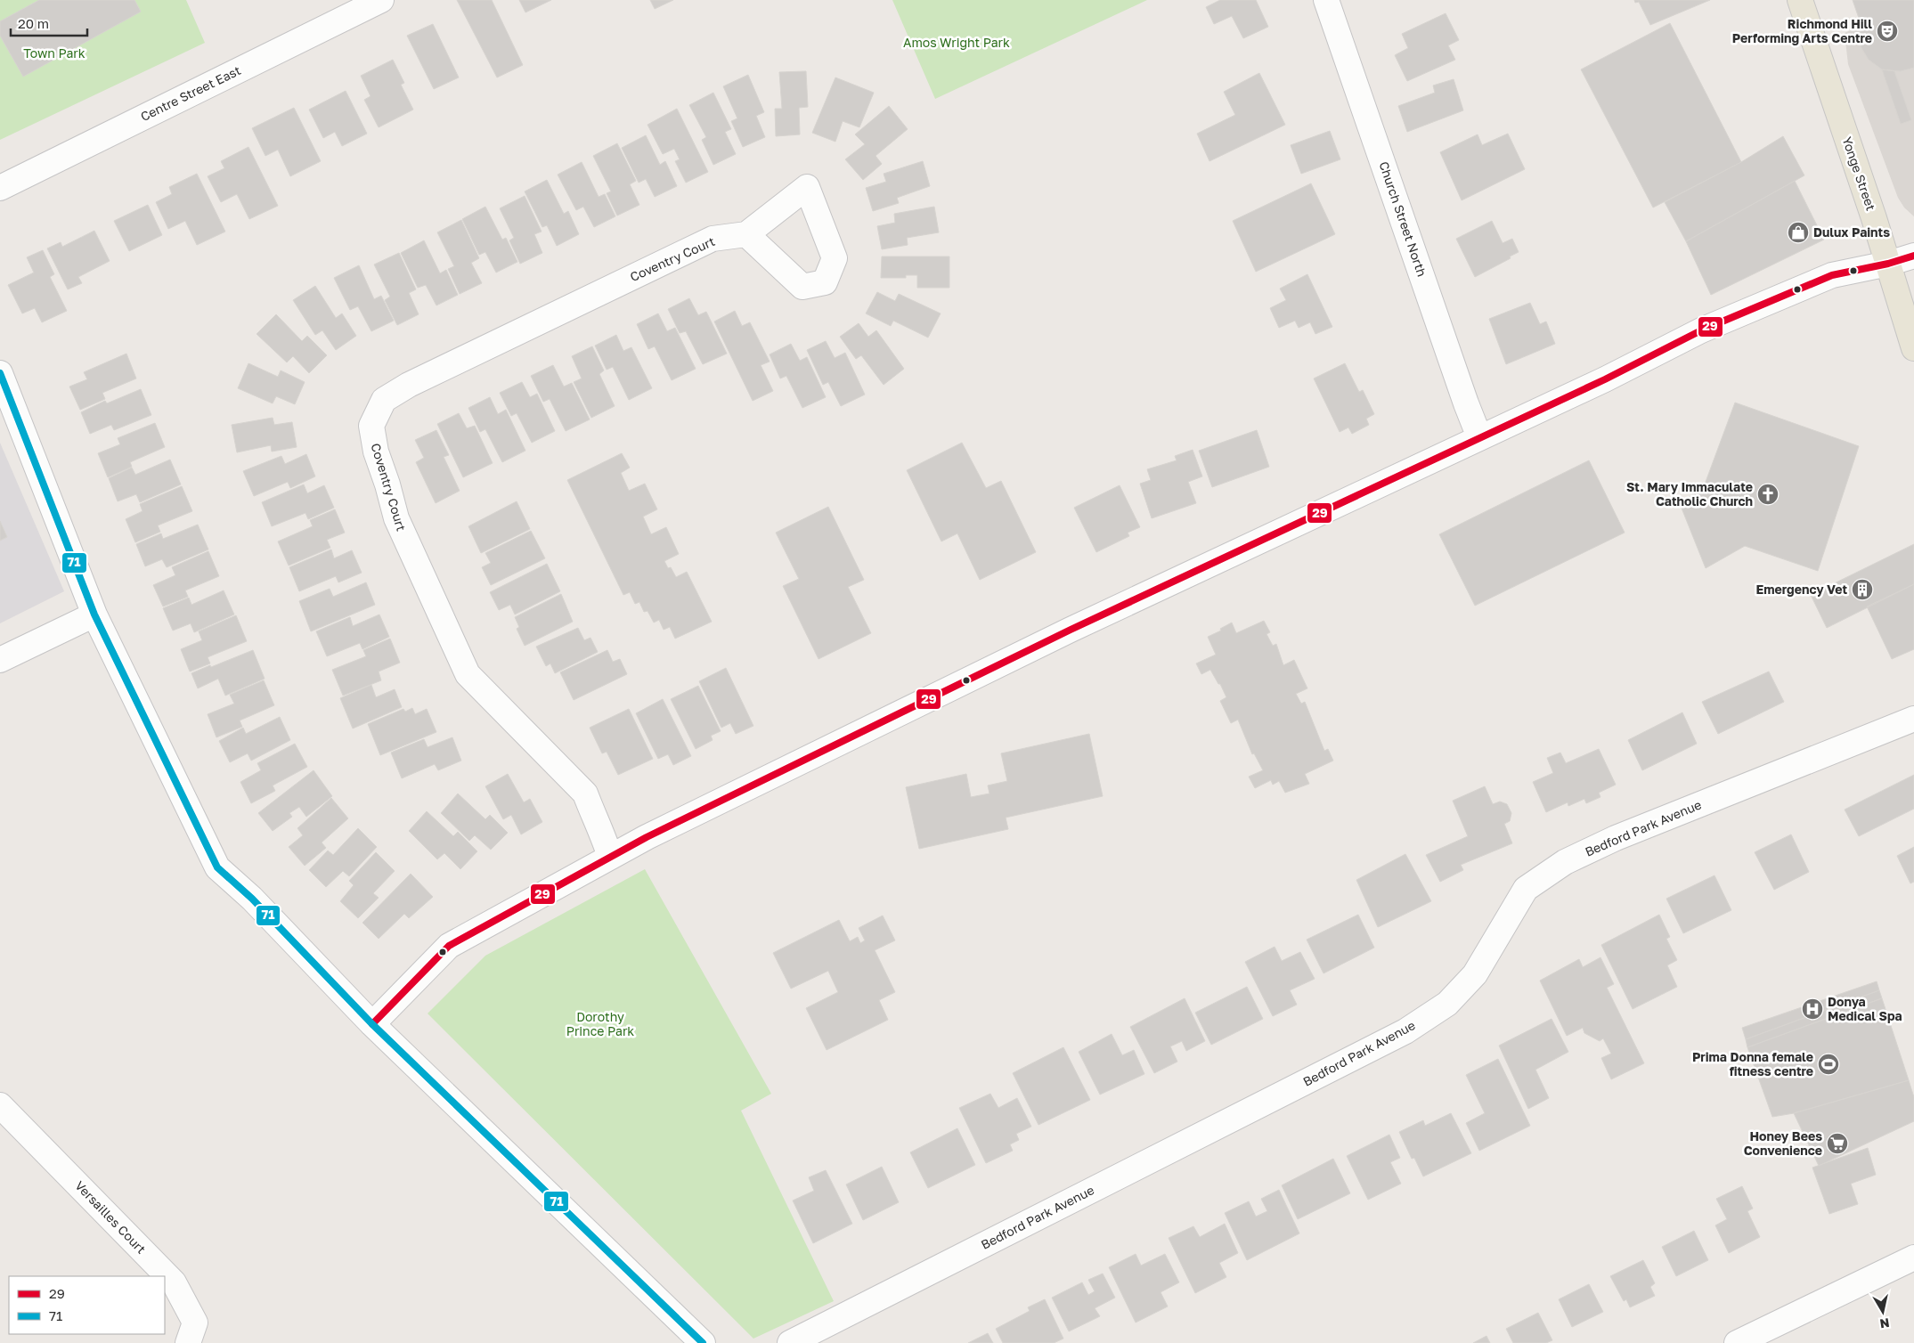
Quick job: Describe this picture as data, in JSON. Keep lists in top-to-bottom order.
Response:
{
  "streets": {
    "main road": ["Yonge Street"],
    "street": [
      "Centre Street East",
      "Church Street North",
      "Coventry Court",
      "Bedford Park Avenue",
      "Versailles Court"
    ]
  },
  "parks": ["Amos Wright Park", "Town Park", "Dorothy Prince Park"],
  "places": {
    "theatre": ["Richmond Hill Performing Arts Centre"],
    "shop": ["Dulux Paints"],
    "church": ["St. Mary Immaculate Catholic Church"],
    "building": ["Emergency Vet"],
    "hospital": ["Donya Medical Spa"],
    "sports": ["Prima Donna female fitness centre"],
    "supermarket": ["Honey Bees Convenience"]
  },
  "lines": ["transit line 29", "transit line 71"],
  "legend": ["29", "71"],
  "scale_bar": "20 m",
  "north": "bottom"
}
